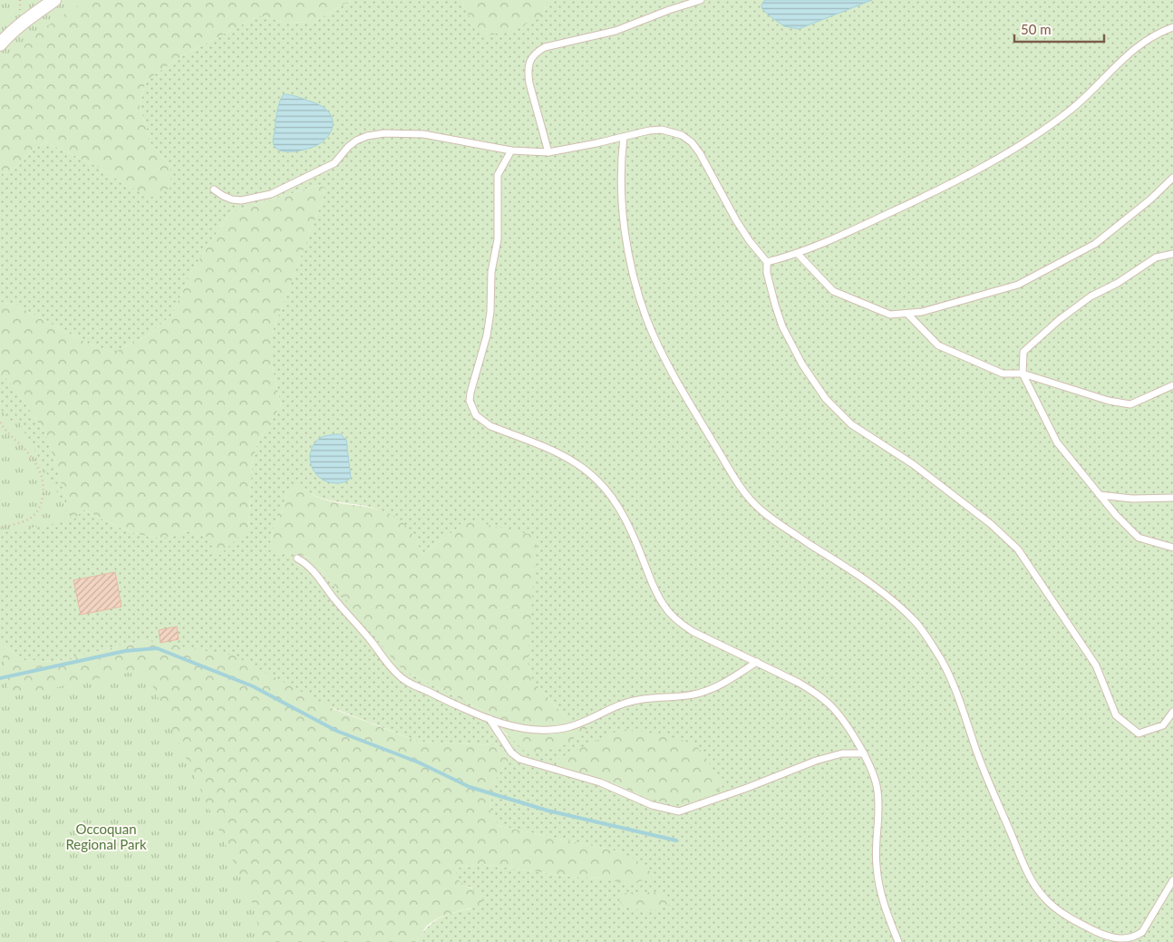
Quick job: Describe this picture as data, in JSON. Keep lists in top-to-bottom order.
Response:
{
  "parks": ["Occoquan Regional Park"],
  "scale_bar": "50 m"
}
